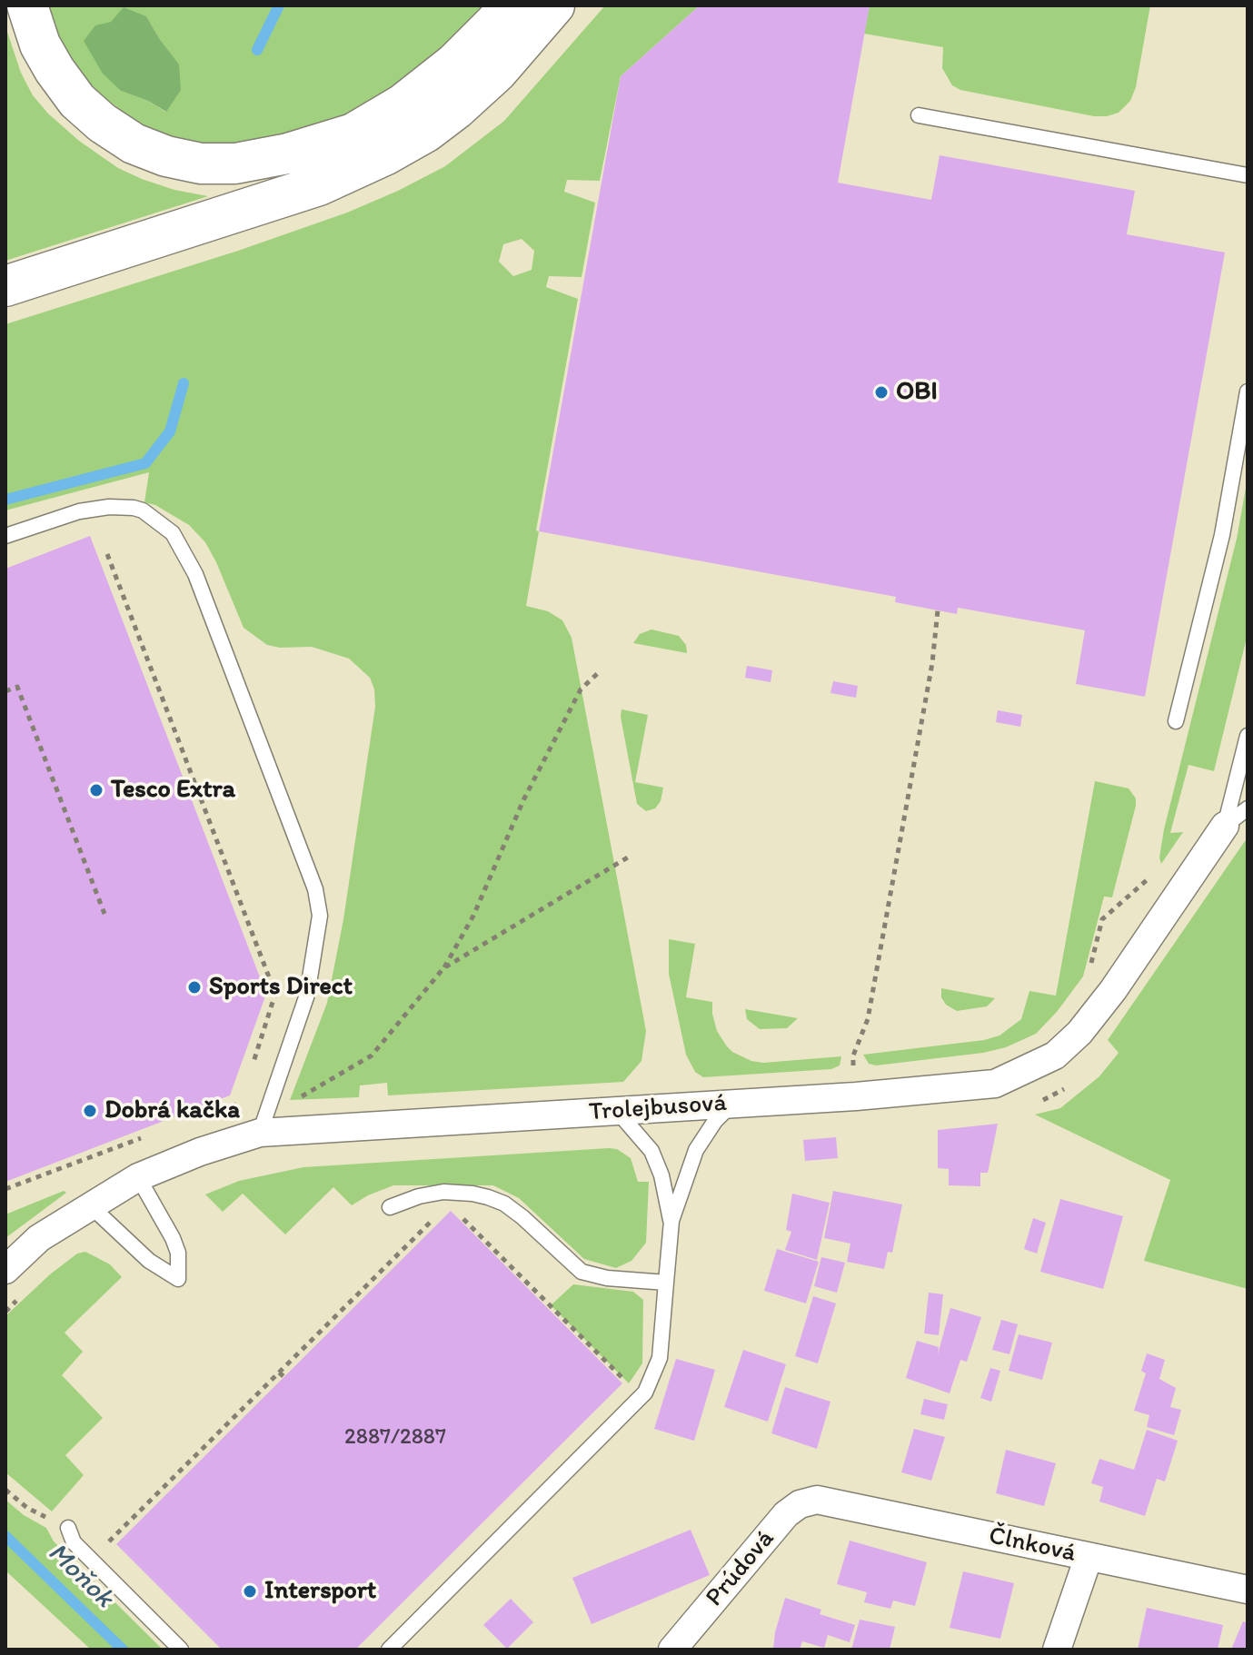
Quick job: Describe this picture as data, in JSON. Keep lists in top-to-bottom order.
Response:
{
  "streets": {
    "street": ["Trolejbusová", "Člnková", "Prúdová"]
  },
  "crossings": [
    ["Člnková", "Prúdová"]
  ],
  "water": ["Moňok"],
  "places": [
    "OBI",
    "Tesco Extra",
    "Sports Direct",
    "Dobrá kačka",
    "Intersport"
  ],
  "house_numbers": ["2887/2887"]
}
